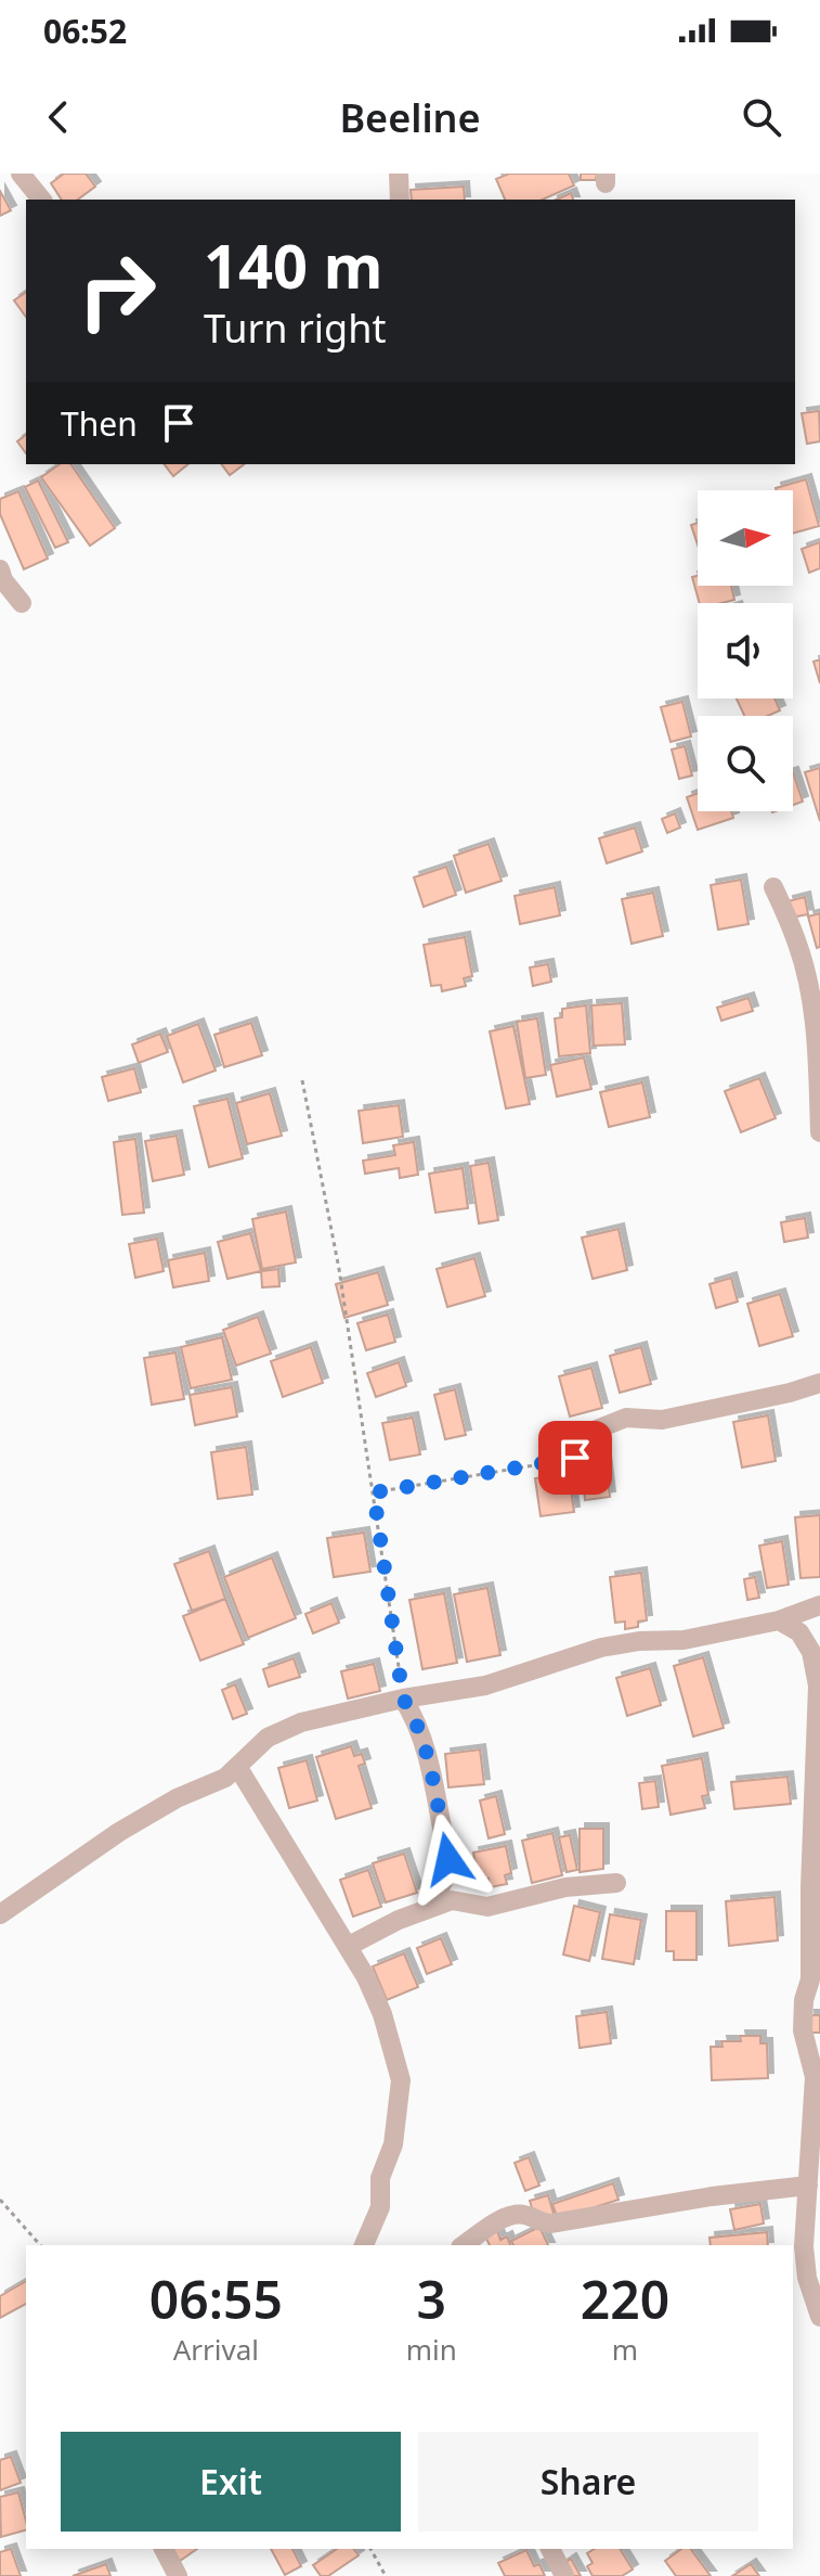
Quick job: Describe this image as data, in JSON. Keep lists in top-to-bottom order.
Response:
{
  "north": "right",
  "page": {
    "status": "06:52",
    "header": "Beeline",
    "turn": ["140 m", "Turn right"],
    "then": "Then",
    "eta": [
      "06:55",
      "Arrival",
      "3",
      "min",
      "220",
      "m"
    ],
    "buttons": ["Exit", "Share"]
  }
}
